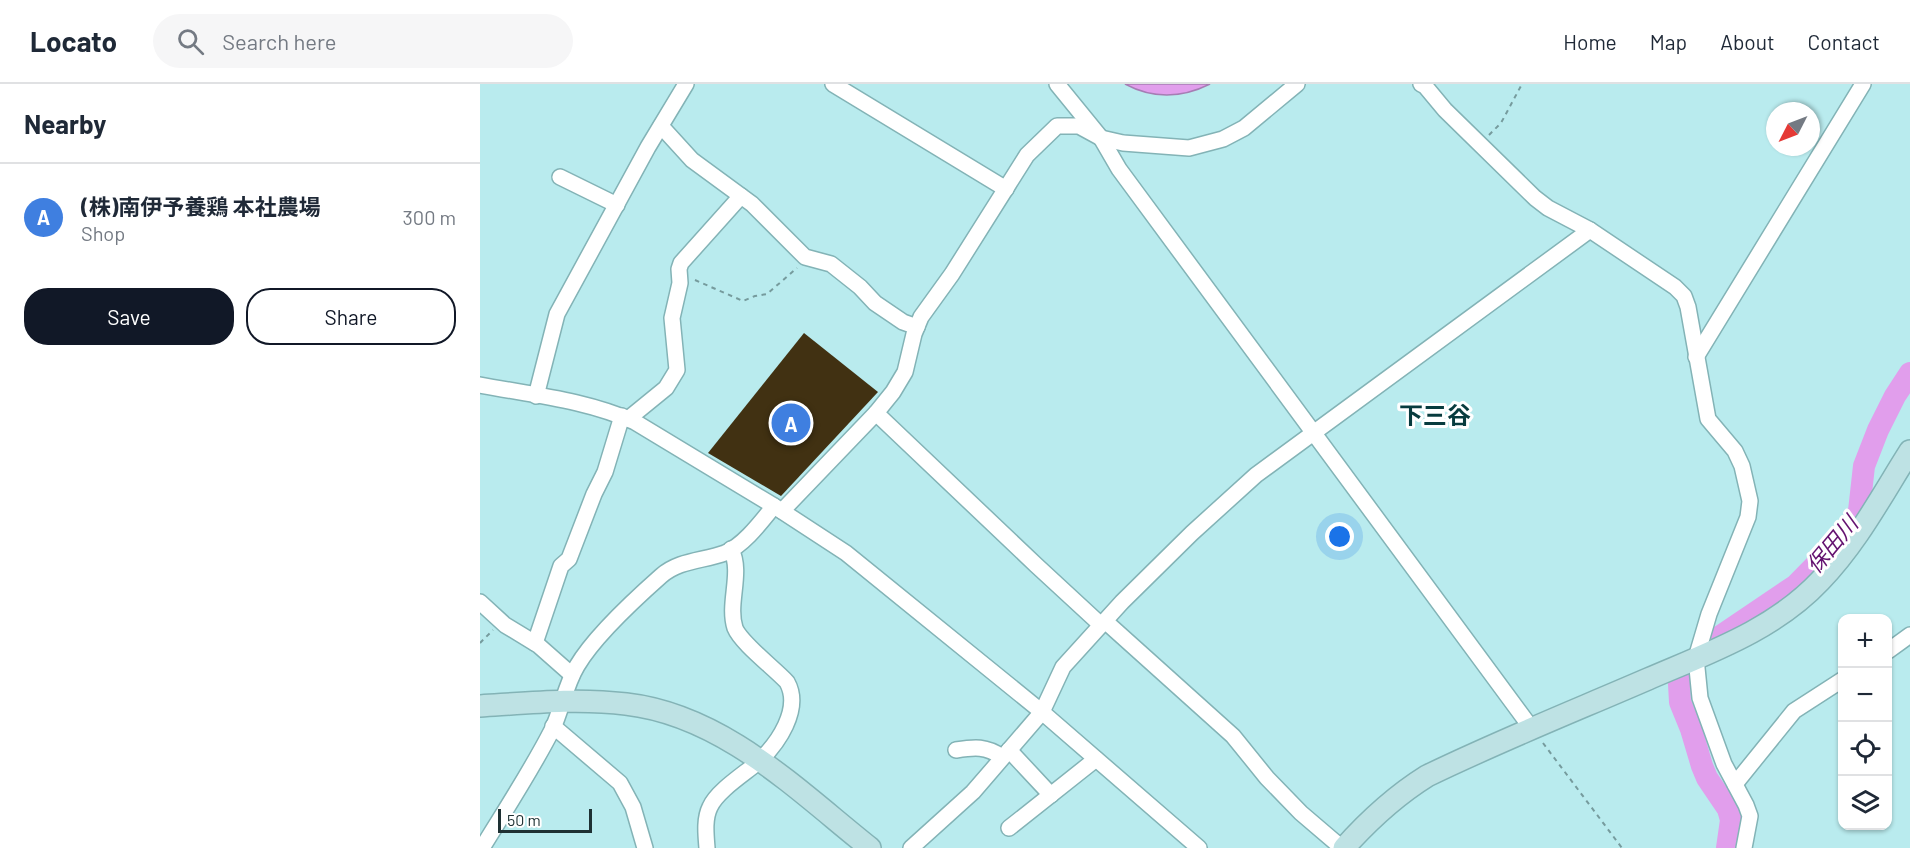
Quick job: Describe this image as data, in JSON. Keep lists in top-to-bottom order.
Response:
{
  "districts": ["下三谷"],
  "water": ["保田川"],
  "scale_bar": "50 m",
  "north": "bottom left",
  "page": {
    "header": "Locato",
    "search": "Search here",
    "nav": [
      "Home",
      "Map",
      "About",
      "Contact"
    ],
    "heading": "Nearby",
    "list": [
      {
        "mark": "A",
        "name": "(株)南伊予養鶏 本社農場",
        "note": "Shop",
        "value": "300 m"
      }
    ],
    "buttons": ["Save", "Share"],
    "pins": "A",
    "map_buttons": ["+", "−"],
    "scale": "50 m"
  }
}
